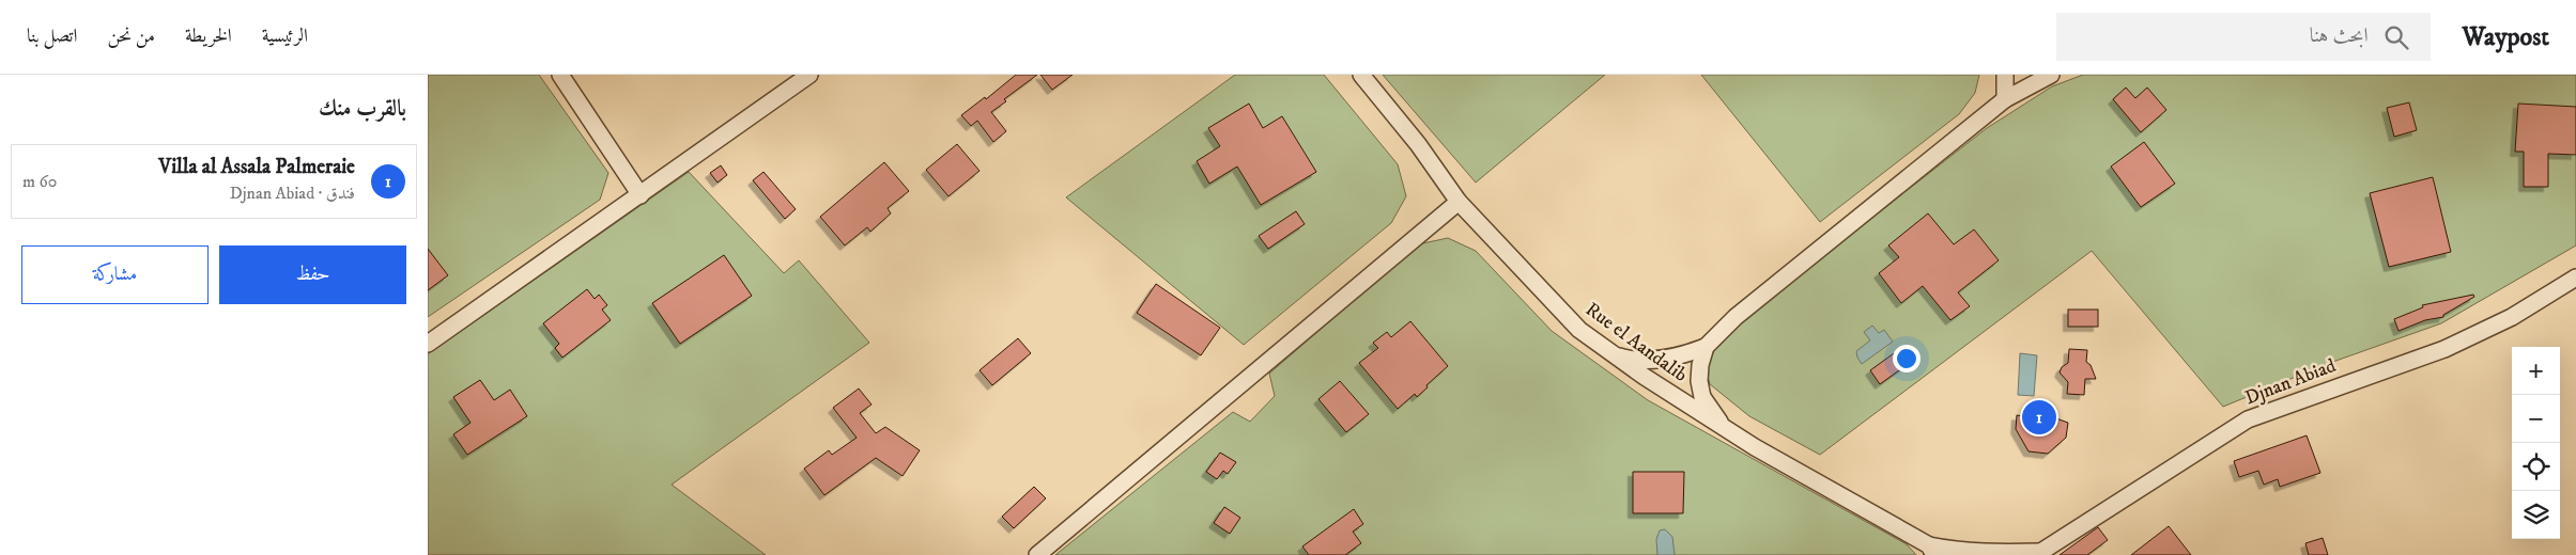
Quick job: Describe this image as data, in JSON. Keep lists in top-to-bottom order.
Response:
{
  "streets": {
    "street": ["Rue el Aandalib", "Djnan Abiad"]
  },
  "crossings": [
    ["Rue el Aandalib", "Djnan Abiad"]
  ],
  "page": {
    "header": "Waypost",
    "search": "ابحث هنا",
    "nav": [
      "الرئيسية",
      "الخريطة",
      "من نحن",
      "اتصل بنا"
    ],
    "heading": "بالقرب منك",
    "list": [
      {
        "mark": "1",
        "name": "Villa al Assala Palmeraie",
        "note": "فندق · Djnan Abiad",
        "value": "60 m"
      }
    ],
    "buttons": ["حفظ", "مشاركة"],
    "map_buttons": ["+", "−"],
    "pins": "1"
  }
}
